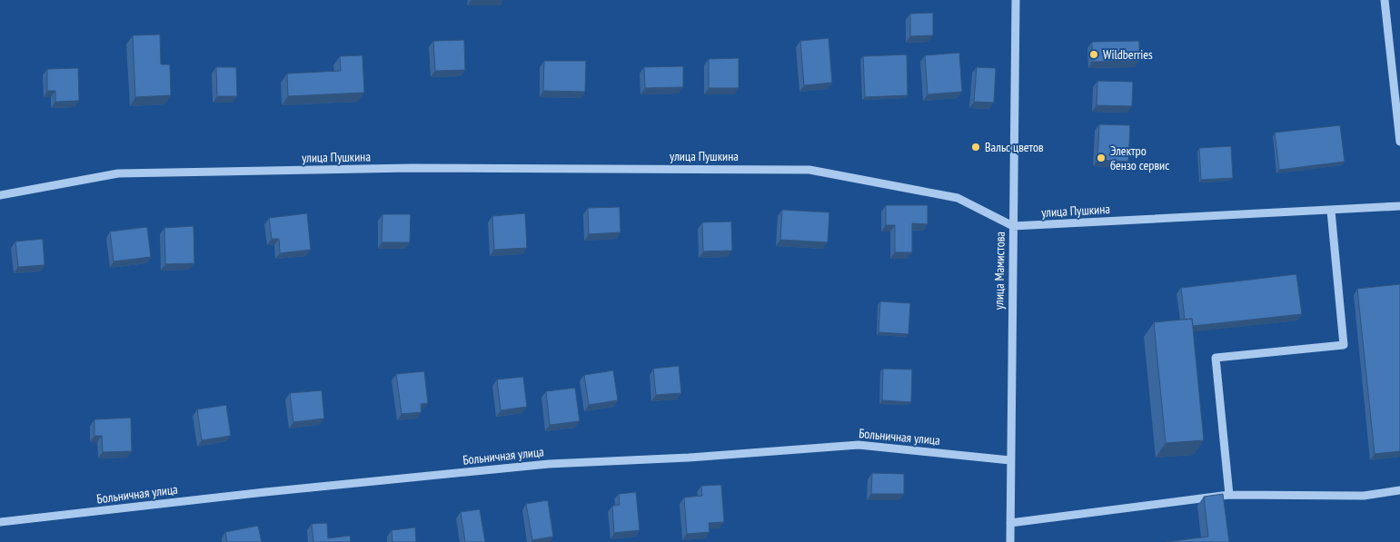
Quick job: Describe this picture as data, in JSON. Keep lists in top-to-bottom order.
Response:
{
  "streets": {
    "street": ["улица Пушкина", "улица Мамистова", "Больничная улица"]
  },
  "crossings": [
    ["улица Пушкина", "улица Мамистова"],
    ["улица Мамистова", "Больничная улица"]
  ],
  "places": ["Wildberries", "Вальс цветов", "Электро бензо сервис"]
}
